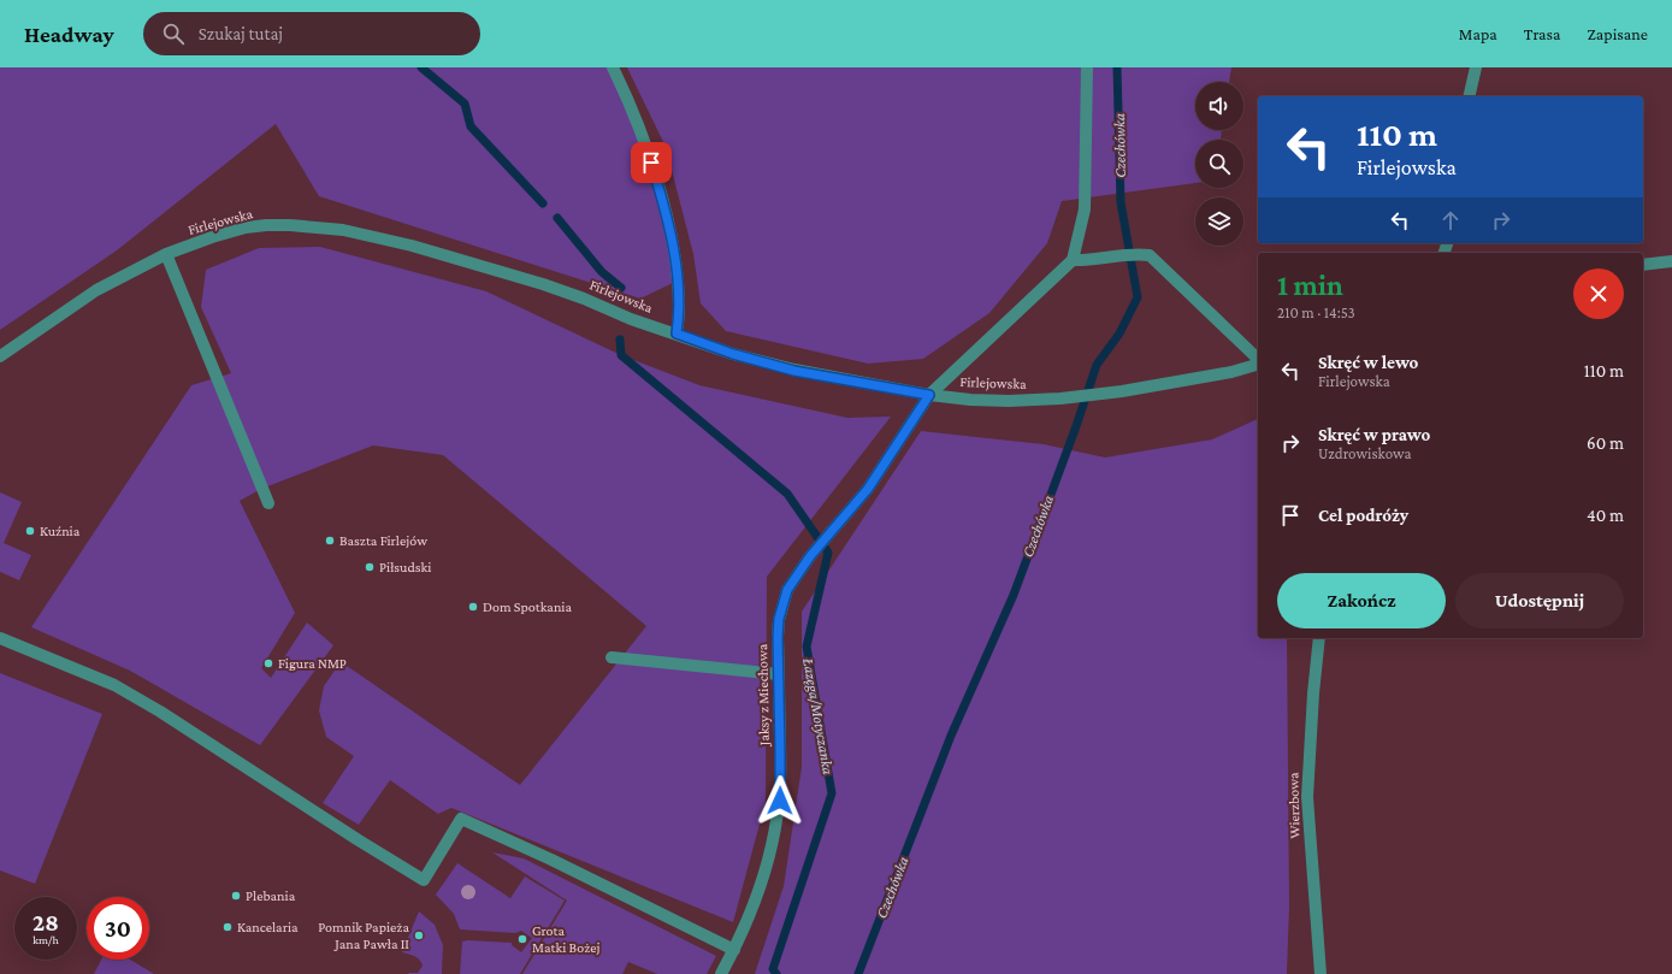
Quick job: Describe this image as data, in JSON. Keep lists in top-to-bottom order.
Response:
{
  "streets": {
    "street": ["Firlejowska", "Jaksy z Miechowa", "Wierzbowa"]
  },
  "crossings": [
    ["Firlejowska", "Jaksy z Miechowa"]
  ],
  "water": ["Czechówka", "Łazęga/Motyczanka"],
  "places": [
    "Kuźnia",
    "Baszta Firlejów",
    "Piłsudski",
    "Dom Spotkania",
    "Figura NMP",
    "Plebania",
    "Kancelaria",
    "Pomnik Papieża Jana Pawła II",
    "Grota Matki Bożej"
  ],
  "page": {
    "header": "Headway",
    "search": "Szukaj tutaj",
    "nav": ["Mapa", "Trasa", "Zapisane"],
    "turn": ["110 m", "Firlejowska"],
    "heading": ["1 min", "210 m · 14:53"],
    "list": [
      {
        "name": "Skręć w lewo",
        "note": "Firlejowska",
        "value": "110 m"
      },
      {
        "name": "Skręć w prawo",
        "note": "Uzdrowiskowa",
        "value": "60 m"
      },
      {
        "name": "Cel podróży",
        "value": "40 m"
      }
    ],
    "buttons": ["Zakończ", "Udostępnij"],
    "speed": "28 km/h",
    "limit": "30"
  }
}
